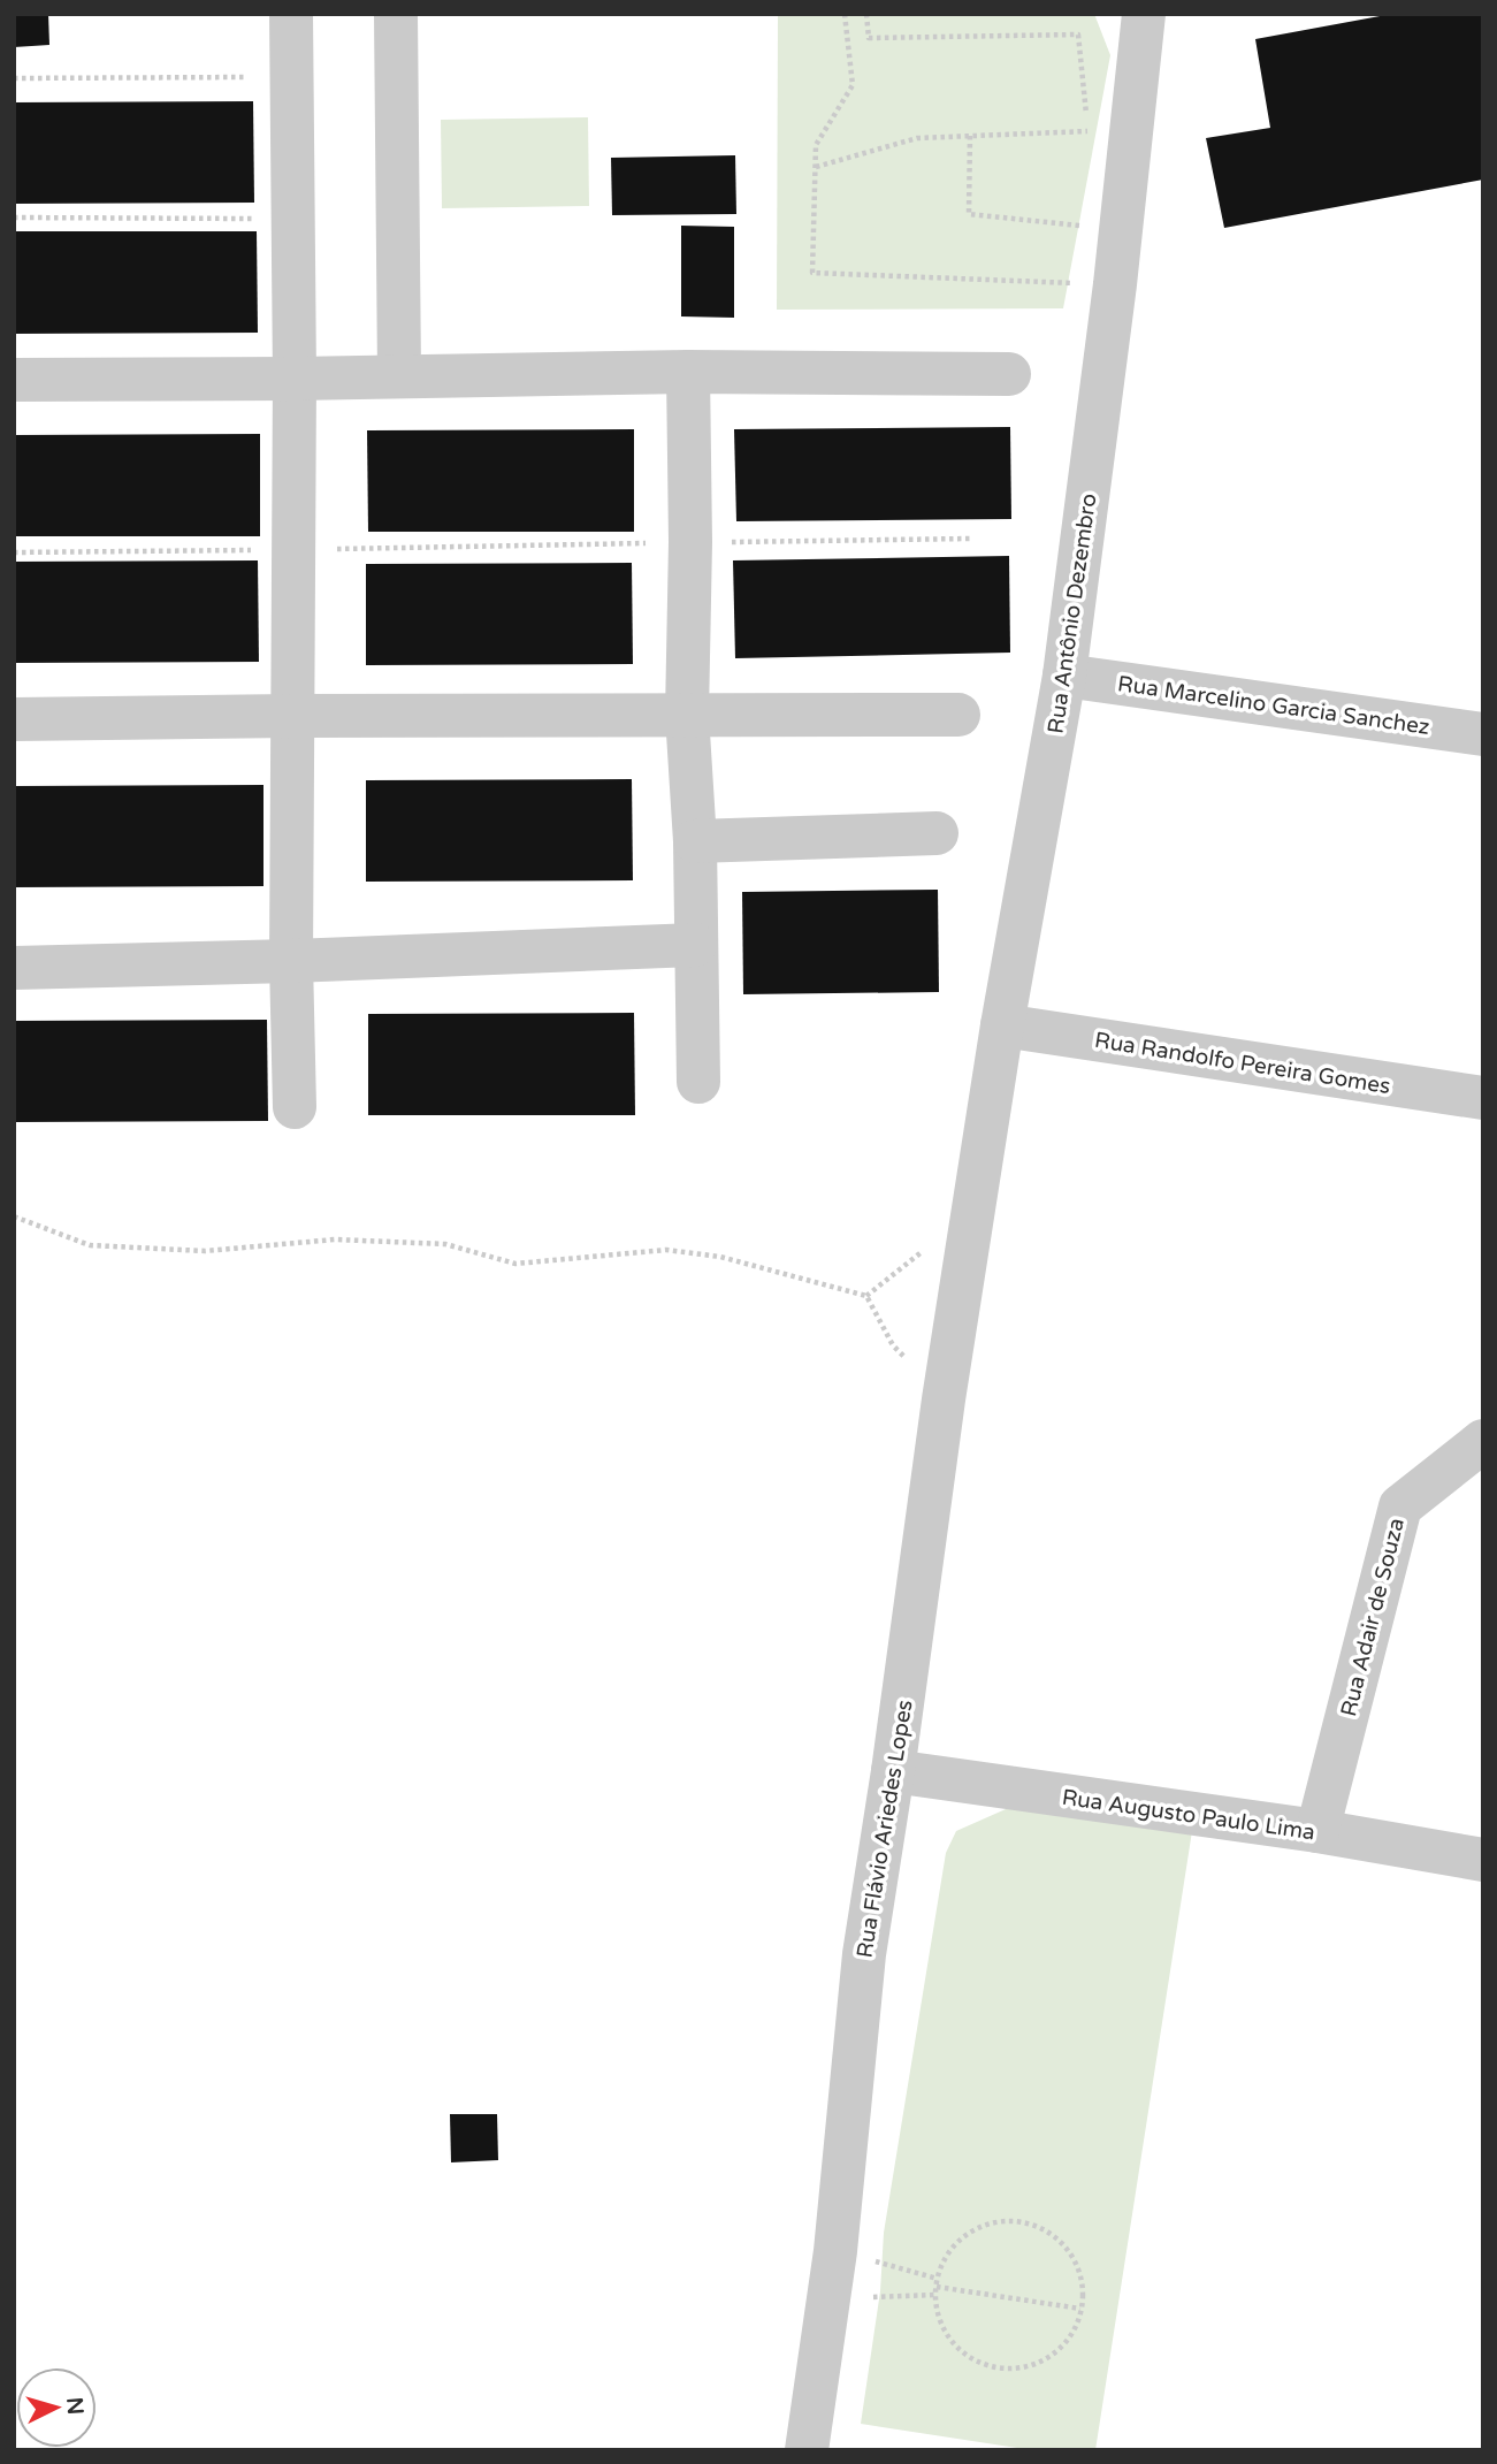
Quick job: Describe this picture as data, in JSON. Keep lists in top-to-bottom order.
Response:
{
  "streets": {
    "street": [
      "Rua Antônio Dezembro",
      "Rua Marcelino Garcia Sanchez",
      "Rua Randolfo Pereira Gomes",
      "Rua Adair de Souza",
      "Rua Augusto Paulo Lima",
      "Rua Flávio Ariedes Lopes"
    ]
  },
  "crossings": [
    ["Rua Antônio Dezembro", "Rua Marcelino Garcia Sanchez"],
    ["Rua Antônio Dezembro", "Rua Randolfo Pereira Gomes"],
    ["Rua Antônio Dezembro", "Rua Flávio Ariedes Lopes"],
    ["Rua Adair de Souza", "Rua Augusto Paulo Lima"],
    ["Rua Augusto Paulo Lima", "Rua Flávio Ariedes Lopes"]
  ],
  "north": "right"
}
